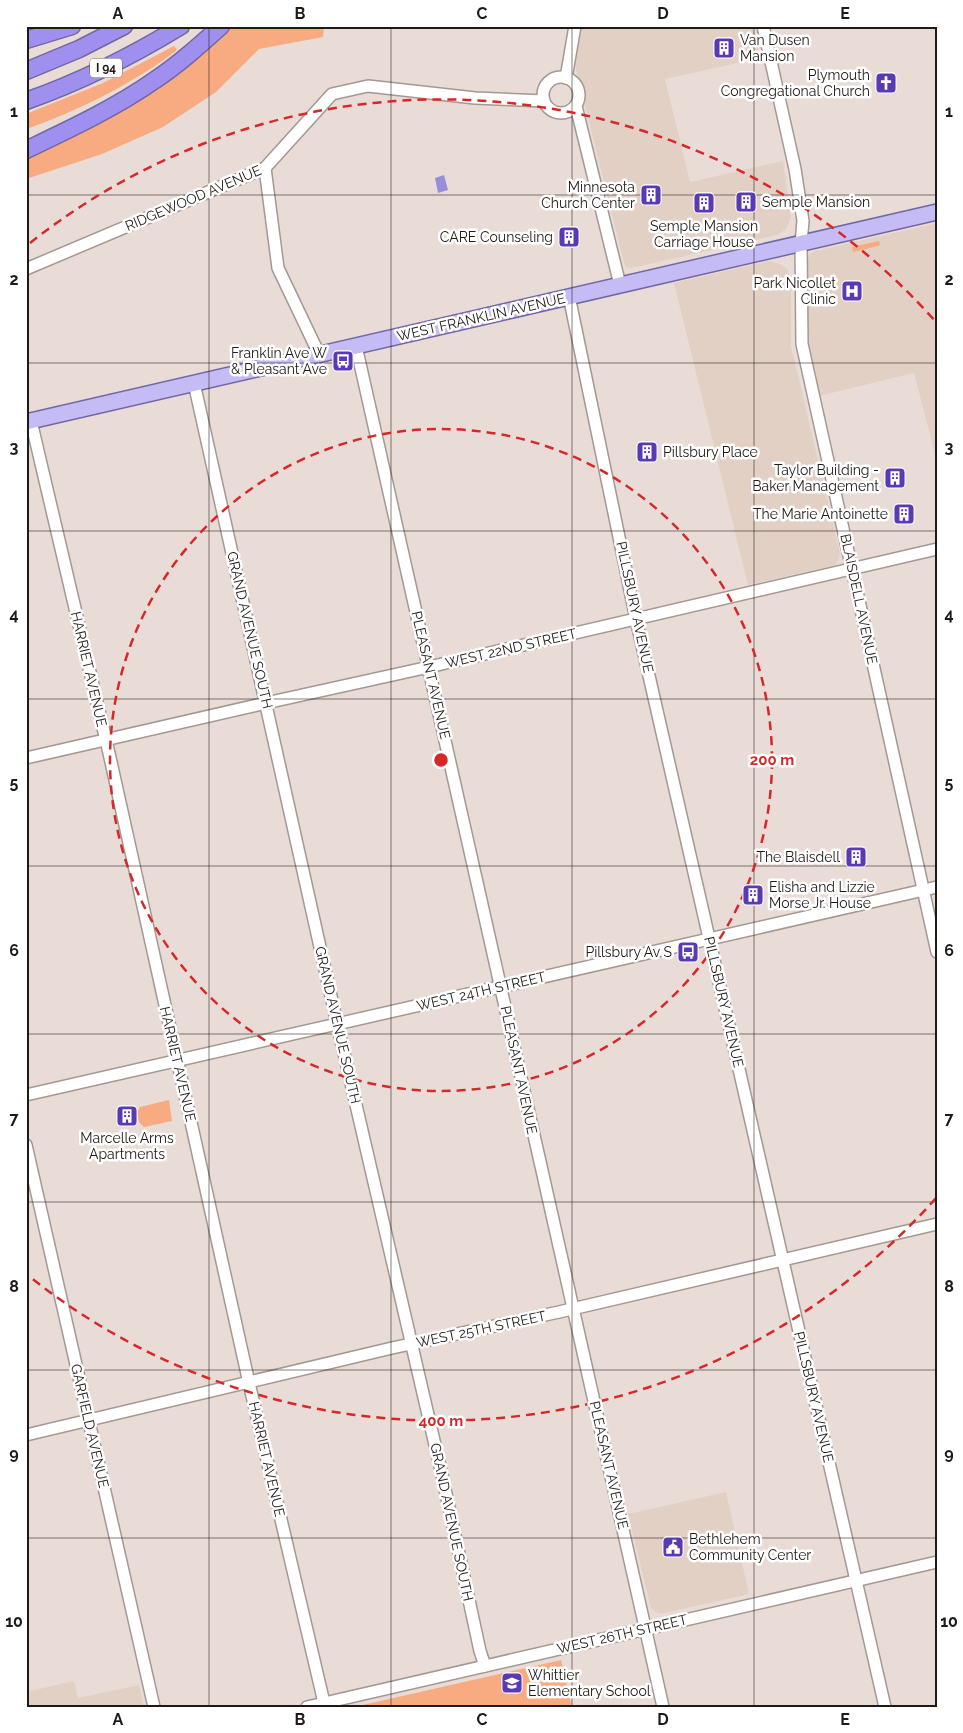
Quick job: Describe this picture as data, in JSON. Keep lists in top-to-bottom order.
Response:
{
  "streets": {
    "highway": ["I 94"],
    "main road": ["WEST FRANKLIN AVENUE"],
    "street": [
      "RIDGEWOOD AVENUE",
      "BLAISDELL AVENUE",
      "PILLSBURY AVENUE",
      "GRAND AVENUE SOUTH",
      "WEST 22ND STREET",
      "HARRIET AVENUE",
      "PLEASANT AVENUE",
      "WEST 24TH STREET",
      "WEST 25TH STREET",
      "GARFIELD AVENUE",
      "WEST 26TH STREET"
    ]
  },
  "crossings": [
    ["WEST FRANKLIN AVENUE", "BLAISDELL AVENUE"],
    ["WEST FRANKLIN AVENUE", "PILLSBURY AVENUE"],
    ["WEST FRANKLIN AVENUE", "GRAND AVENUE SOUTH"],
    ["WEST FRANKLIN AVENUE", "HARRIET AVENUE"],
    ["WEST FRANKLIN AVENUE", "PLEASANT AVENUE"],
    ["BLAISDELL AVENUE", "WEST 22ND STREET"],
    ["BLAISDELL AVENUE", "WEST 24TH STREET"],
    ["PILLSBURY AVENUE", "WEST 22ND STREET"],
    ["PILLSBURY AVENUE", "WEST 24TH STREET"],
    ["PILLSBURY AVENUE", "WEST 25TH STREET"],
    ["PILLSBURY AVENUE", "WEST 26TH STREET"],
    ["GRAND AVENUE SOUTH", "WEST 22ND STREET"],
    ["GRAND AVENUE SOUTH", "WEST 24TH STREET"],
    ["GRAND AVENUE SOUTH", "WEST 25TH STREET"],
    ["GRAND AVENUE SOUTH", "WEST 26TH STREET"],
    ["WEST 22ND STREET", "HARRIET AVENUE"],
    ["WEST 22ND STREET", "PLEASANT AVENUE"],
    ["HARRIET AVENUE", "WEST 24TH STREET"],
    ["HARRIET AVENUE", "WEST 25TH STREET"],
    ["HARRIET AVENUE", "WEST 26TH STREET"],
    ["PLEASANT AVENUE", "WEST 24TH STREET"],
    ["PLEASANT AVENUE", "WEST 25TH STREET"],
    ["PLEASANT AVENUE", "WEST 26TH STREET"],
    ["WEST 25TH STREET", "GARFIELD AVENUE"]
  ],
  "places": {
    "building": [
      "Van Dusen Mansion",
      "Minnesota Church Center",
      "Semple Mansion",
      "Semple Mansion Carriage House",
      "CARE Counseling",
      "Pillsbury Place",
      "Taylor Building - Baker Management",
      "The Marie Antoinette",
      "The Blaisdell",
      "Elisha and Lizzie Morse Jr. House",
      "Marcelle Arms Apartments"
    ],
    "church": ["Plymouth Congregational Church"],
    "hospital": ["Park Nicollet Clinic"],
    "bus stop": ["Franklin Ave W & Pleasant Ave", "Pillsbury Av S"],
    "public building": ["Bethlehem Community Center"],
    "school or university": ["Whittier Elementary School"]
  },
  "grid": {
    "columns": [
      "A",
      "B",
      "C",
      "D",
      "E"
    ],
    "rows": [
      "1",
      "2",
      "3",
      "4",
      "5",
      "6",
      "7",
      "8",
      "9",
      "10"
    ]
  },
  "rings": ["200 m", "400 m"]
}
